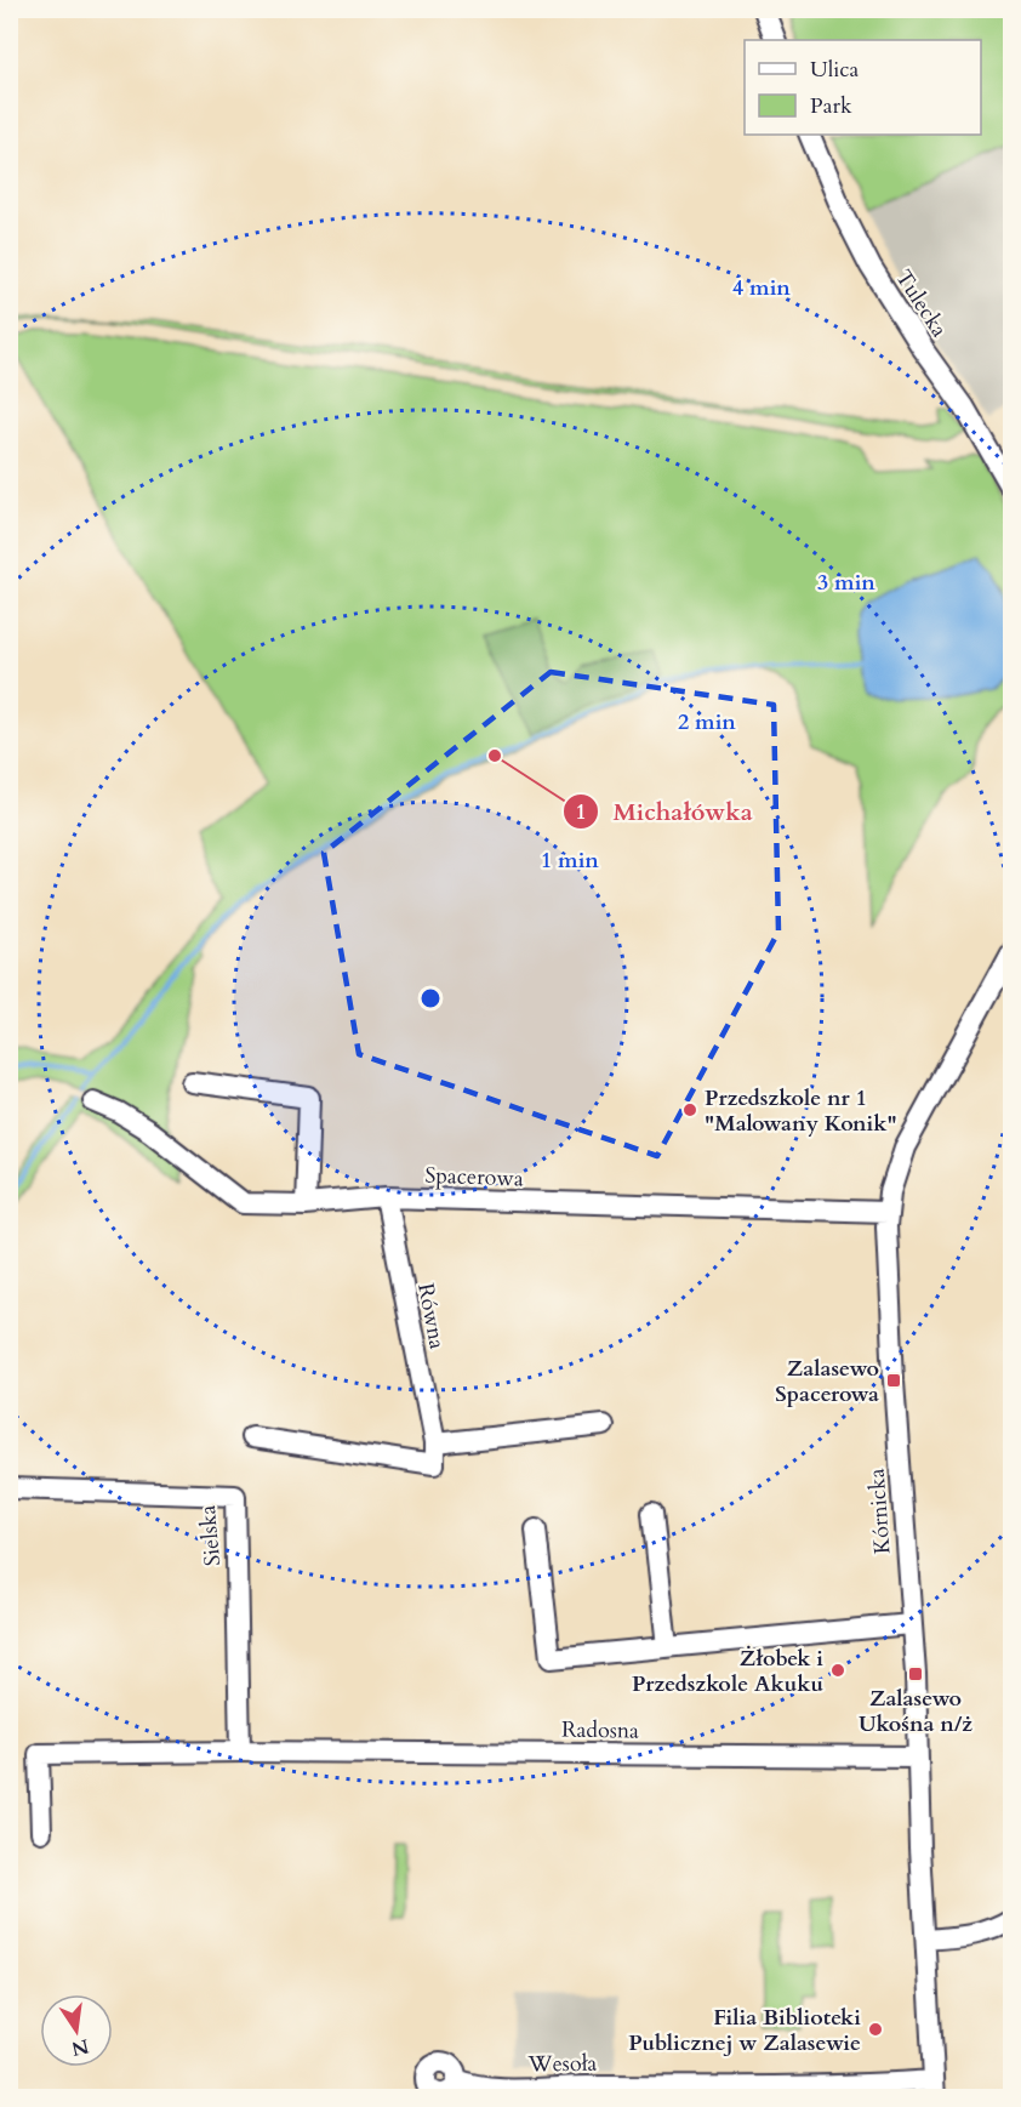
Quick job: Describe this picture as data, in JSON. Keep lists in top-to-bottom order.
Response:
{
  "streets": {
    "street": [
      "Tulecka",
      "Spacerowa",
      "Równa",
      "Kórnicka",
      "Sielska",
      "Radosna",
      "Wesoła"
    ]
  },
  "crossings": [
    ["Spacerowa", "Równa"],
    ["Spacerowa", "Kórnicka"],
    ["Kórnicka", "Radosna"],
    ["Kórnicka", "Wesoła"],
    ["Sielska", "Radosna"]
  ],
  "places": {
    "other": [
      "Michałówka",
      "Przedszkole nr 1 \"Malowany Konik\"",
      "Żłobek i Przedszkole Akuku",
      "Filia Biblioteki Publicznej w Zalasewie"
    ],
    "transit": ["Zalasewo Spacerowa", "Zalasewo Ukośna n/ż"]
  },
  "legend": ["Ulica", "Park"],
  "north": "bottom",
  "rings": [
    "4 min",
    "3 min",
    "2 min",
    "1 min"
  ]
}
